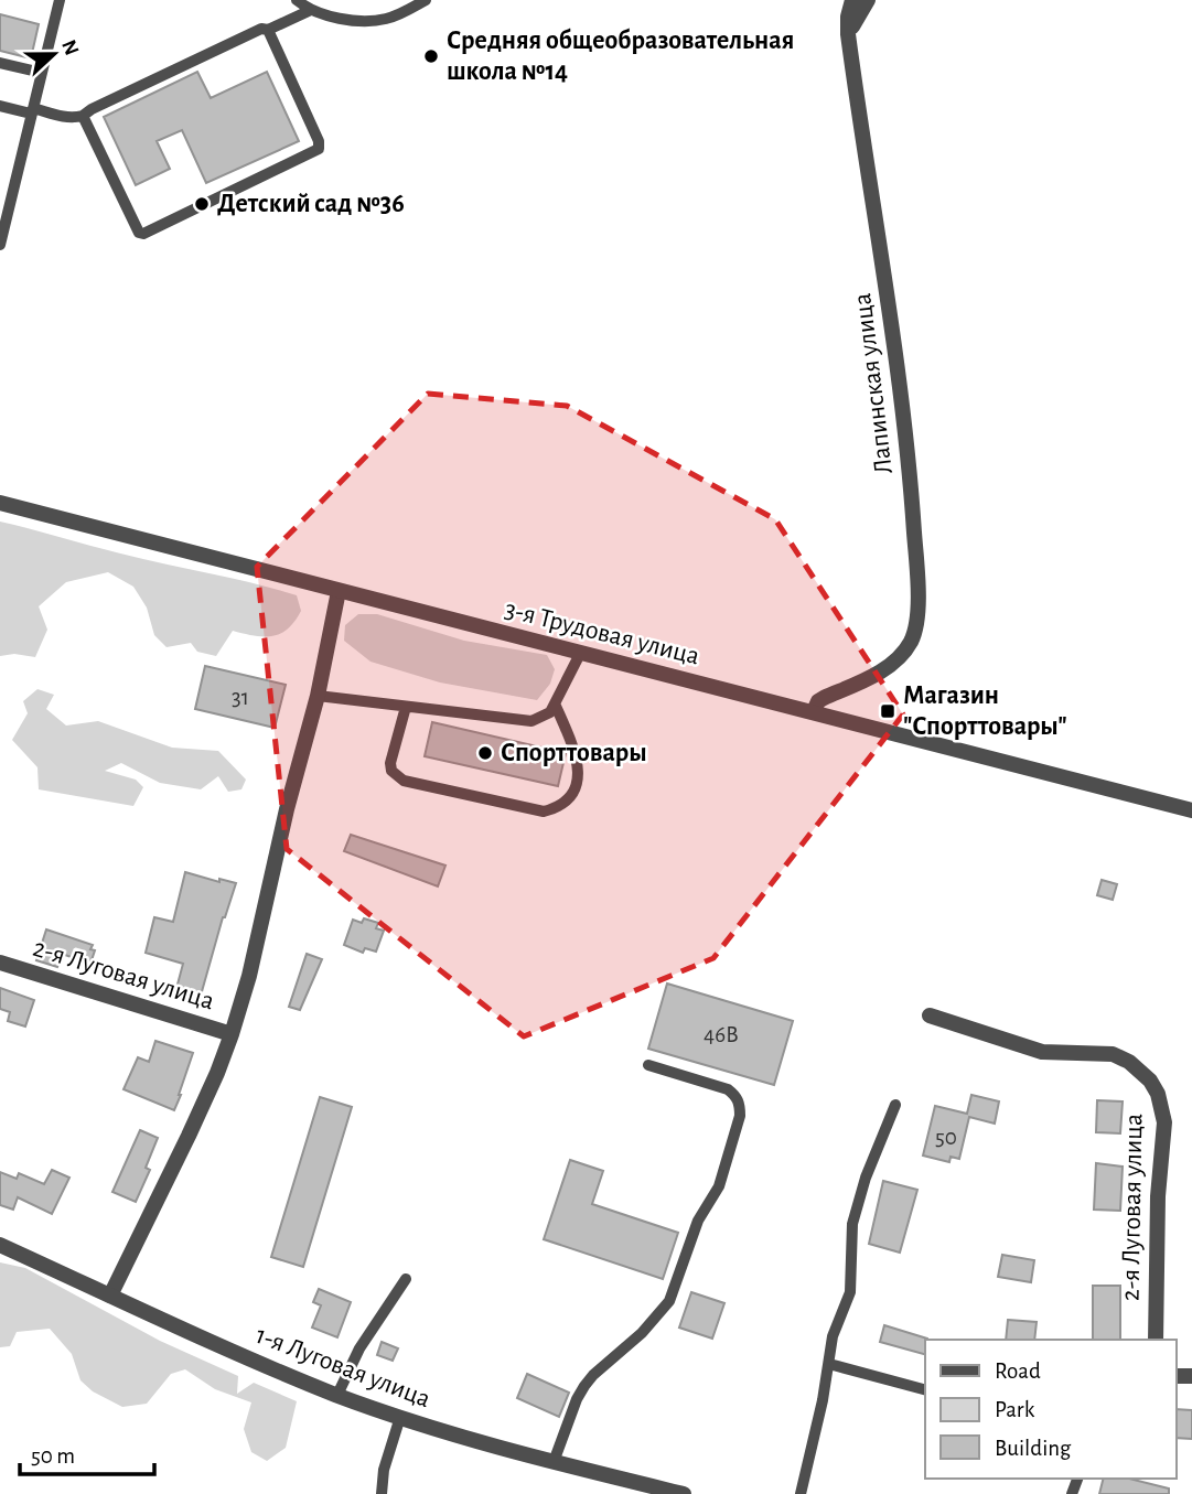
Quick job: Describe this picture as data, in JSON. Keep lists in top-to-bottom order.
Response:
{
  "streets": {
    "street": [
      "Лапинская улица",
      "3-я Трудовая улица",
      "2-я Луговая улица",
      "1-я Луговая улица"
    ]
  },
  "crossings": [
    ["Лапинская улица", "3-я Трудовая улица"]
  ],
  "places": {
    "other": ["Средняя общеобразовательная школа №14", "Детский сад №36", "Спорттовары"],
    "transit": ["Магазин \"Спорттовары\""]
  },
  "house_numbers": ["31", "46В", "50"],
  "legend": ["Road", "Park", "Building"],
  "scale_bar": "50 m",
  "north": "right"
}
